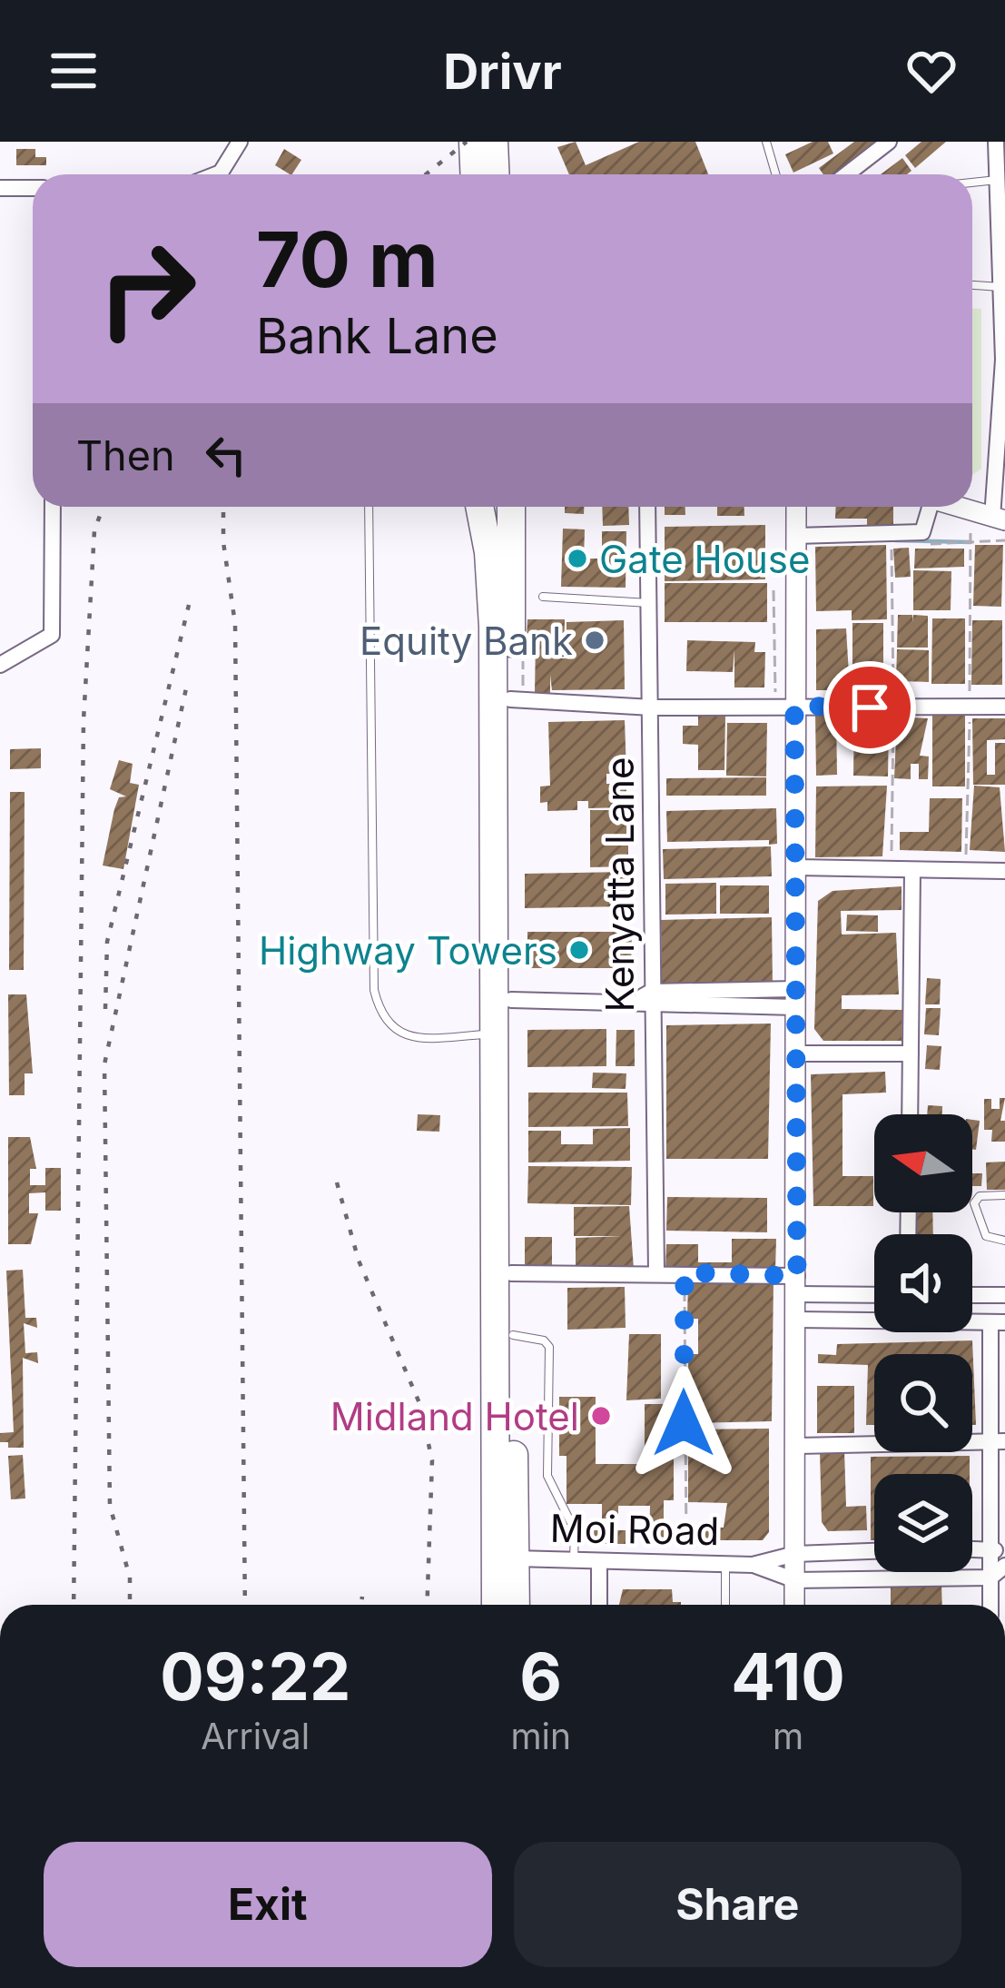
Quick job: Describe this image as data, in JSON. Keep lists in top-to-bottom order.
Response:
{
  "streets": {
    "street": ["Kenyatta Lane", "Moi Road"]
  },
  "places": [
    "Gate House",
    "Equity Bank",
    "Highway Towers",
    "Midland Hotel"
  ],
  "north": "left",
  "page": {
    "header": "Drivr",
    "turn": ["70 m", "Bank Lane"],
    "then": "Then",
    "eta": [
      "09:22",
      "Arrival",
      "6",
      "min",
      "410",
      "m"
    ],
    "buttons": ["Exit", "Share"]
  }
}
